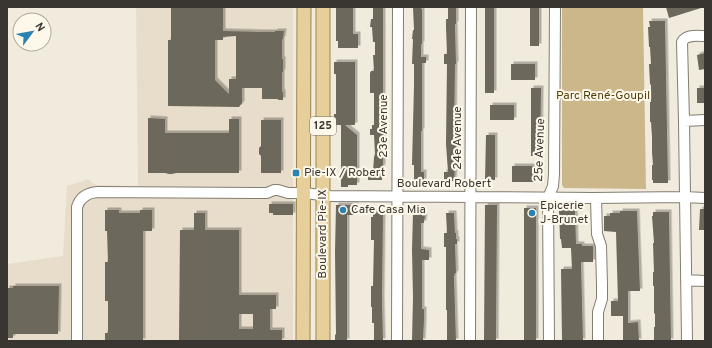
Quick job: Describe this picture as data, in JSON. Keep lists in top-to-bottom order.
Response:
{
  "streets": {
    "main road": ["125", "Boulevard Pie-IX"],
    "street": [
      "23e Avenue",
      "24e Avenue",
      "25e Avenue",
      "Boulevard Robert"
    ]
  },
  "crossings": [
    ["23e Avenue", "Boulevard Robert"],
    ["24e Avenue", "Boulevard Robert"],
    ["25e Avenue", "Boulevard Robert"],
    ["Boulevard Robert", "Boulevard Pie-IX"]
  ],
  "parks": ["Parc René-Goupil"],
  "places": {
    "transit": ["Pie-IX / Robert"],
    "other": ["Cafe Casa Mia", "Epicerie J-Brunet"]
  },
  "north": "top right"
}
